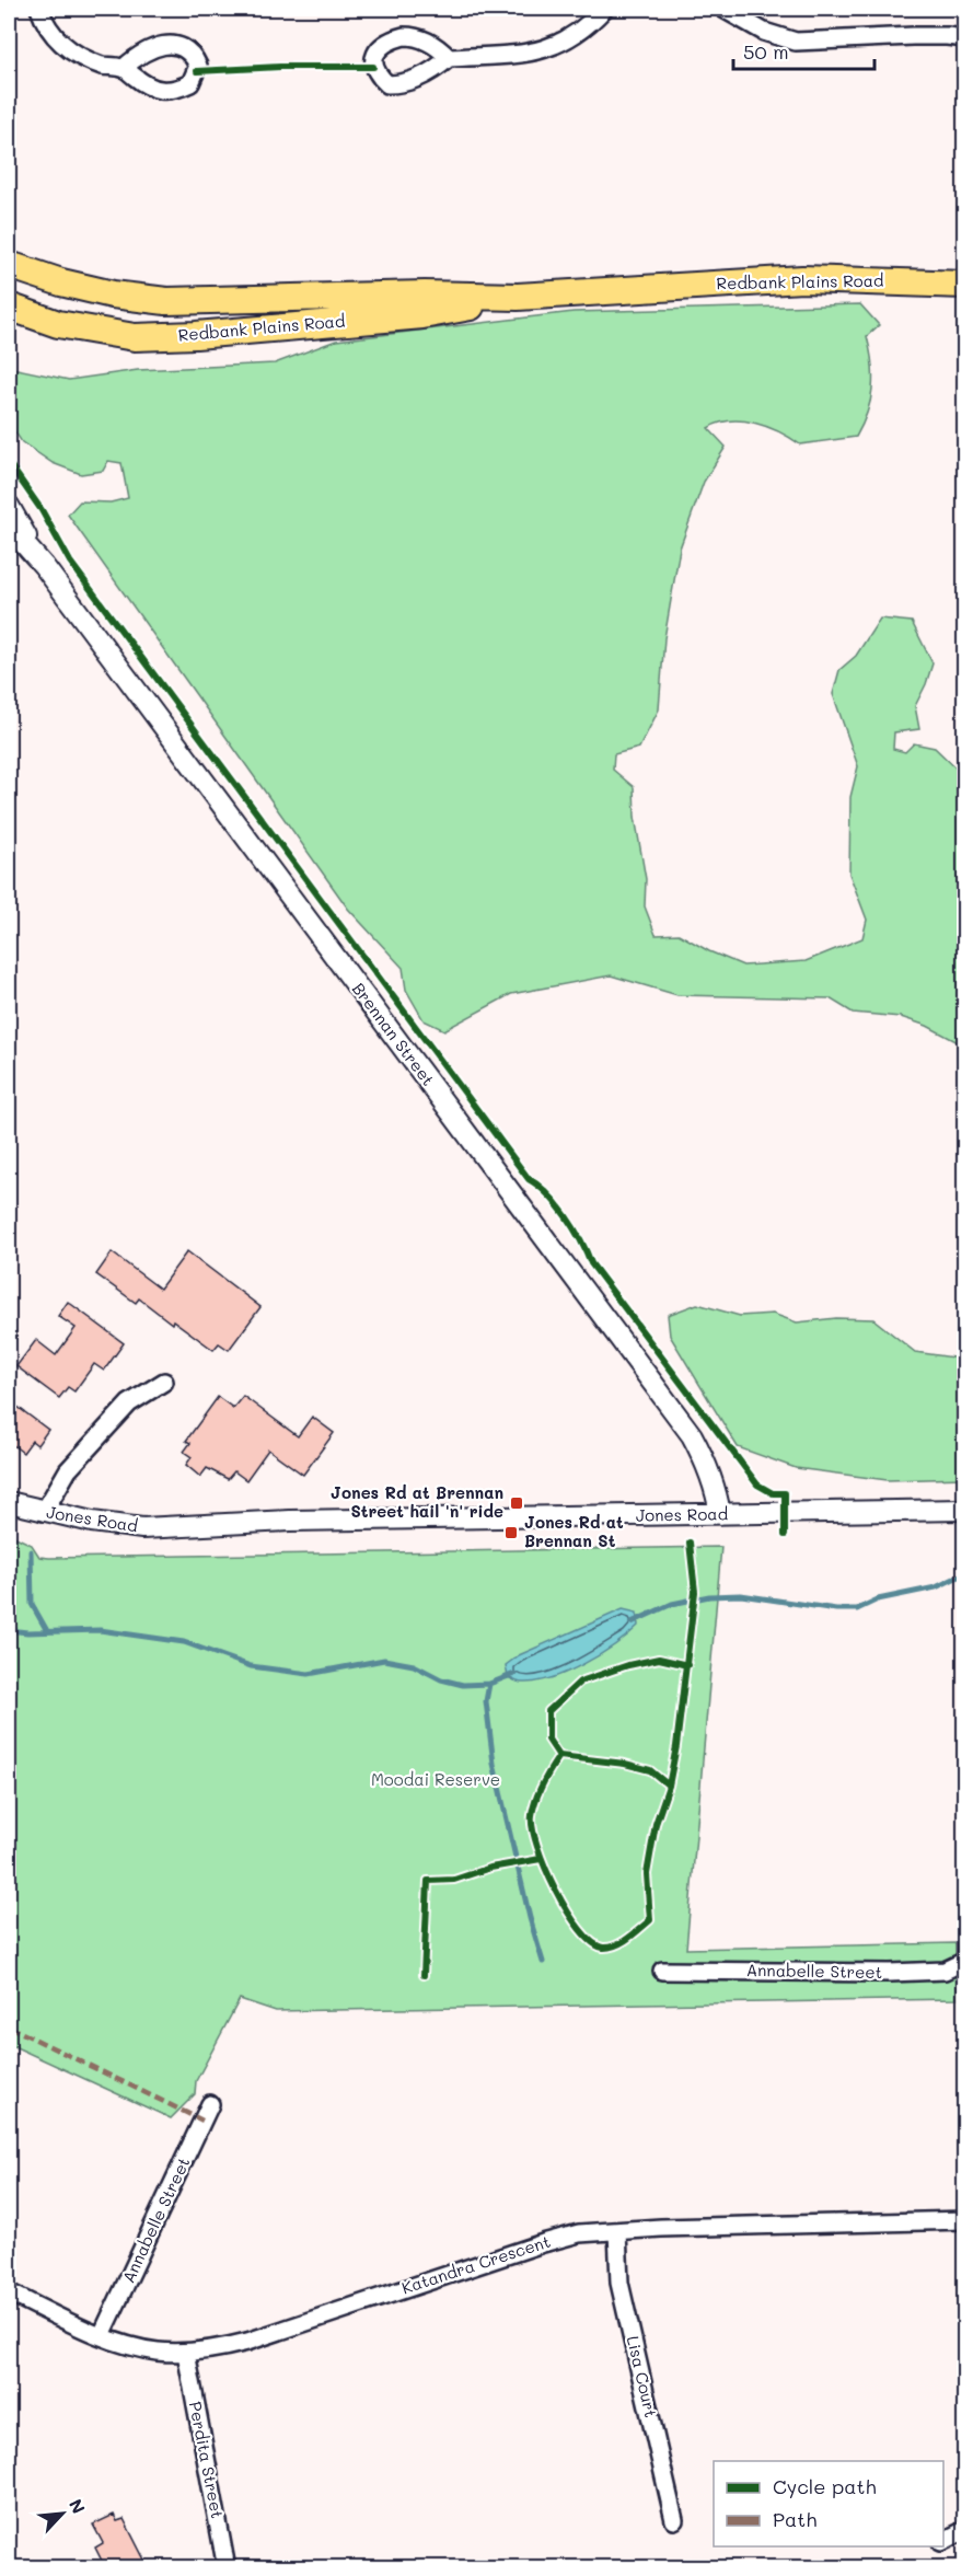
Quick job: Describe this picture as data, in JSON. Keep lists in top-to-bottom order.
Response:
{
  "streets": {
    "main road": ["Redbank Plains Road"],
    "street": [
      "Brennan Street",
      "Jones Road",
      "Annabelle Street",
      "Katandra Crescent",
      "Lisa Court",
      "Perdita Street"
    ]
  },
  "crossings": [
    ["Brennan Street", "Jones Road"],
    ["Annabelle Street", "Katandra Crescent"],
    ["Katandra Crescent", "Lisa Court"],
    ["Katandra Crescent", "Perdita Street"]
  ],
  "parks": ["Moodai Reserve"],
  "places": {
    "transit": ["Jones Rd at Brennan Street hail 'n' ride", "Jones Rd at Brennan St"]
  },
  "legend": ["Cycle path", "Path"],
  "scale_bar": "50 m",
  "north": "top right"
}
